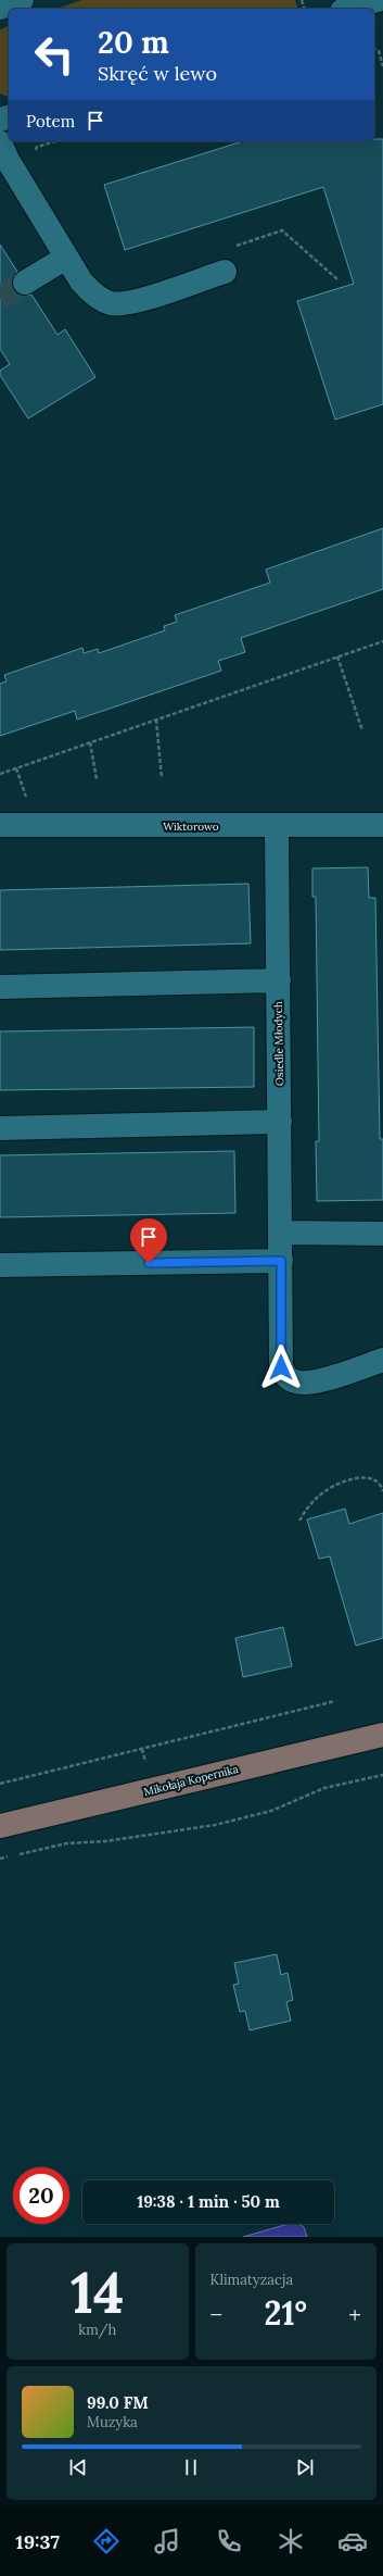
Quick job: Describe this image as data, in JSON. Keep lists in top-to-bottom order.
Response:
{
  "streets": {
    "main road": ["Mikołaja Kopernika"],
    "street": ["Wiktorowo", "Osiedle Młodych"]
  },
  "crossings": [
    ["Wiktorowo", "Osiedle Młodych"]
  ],
  "page": {
    "turn": ["20 m", "Skręć w lewo"],
    "then": "Potem",
    "limit": "20",
    "trip": "19:38 · 1 min · 50 m",
    "tile": [
      ["14", "km/h"],
      "Klimatyzacja"
    ],
    "heat": ["−", "21°", "+"],
    "song": ["99.0 FM", "Muzyka"],
    "tabs": "19:37"
  }
}
